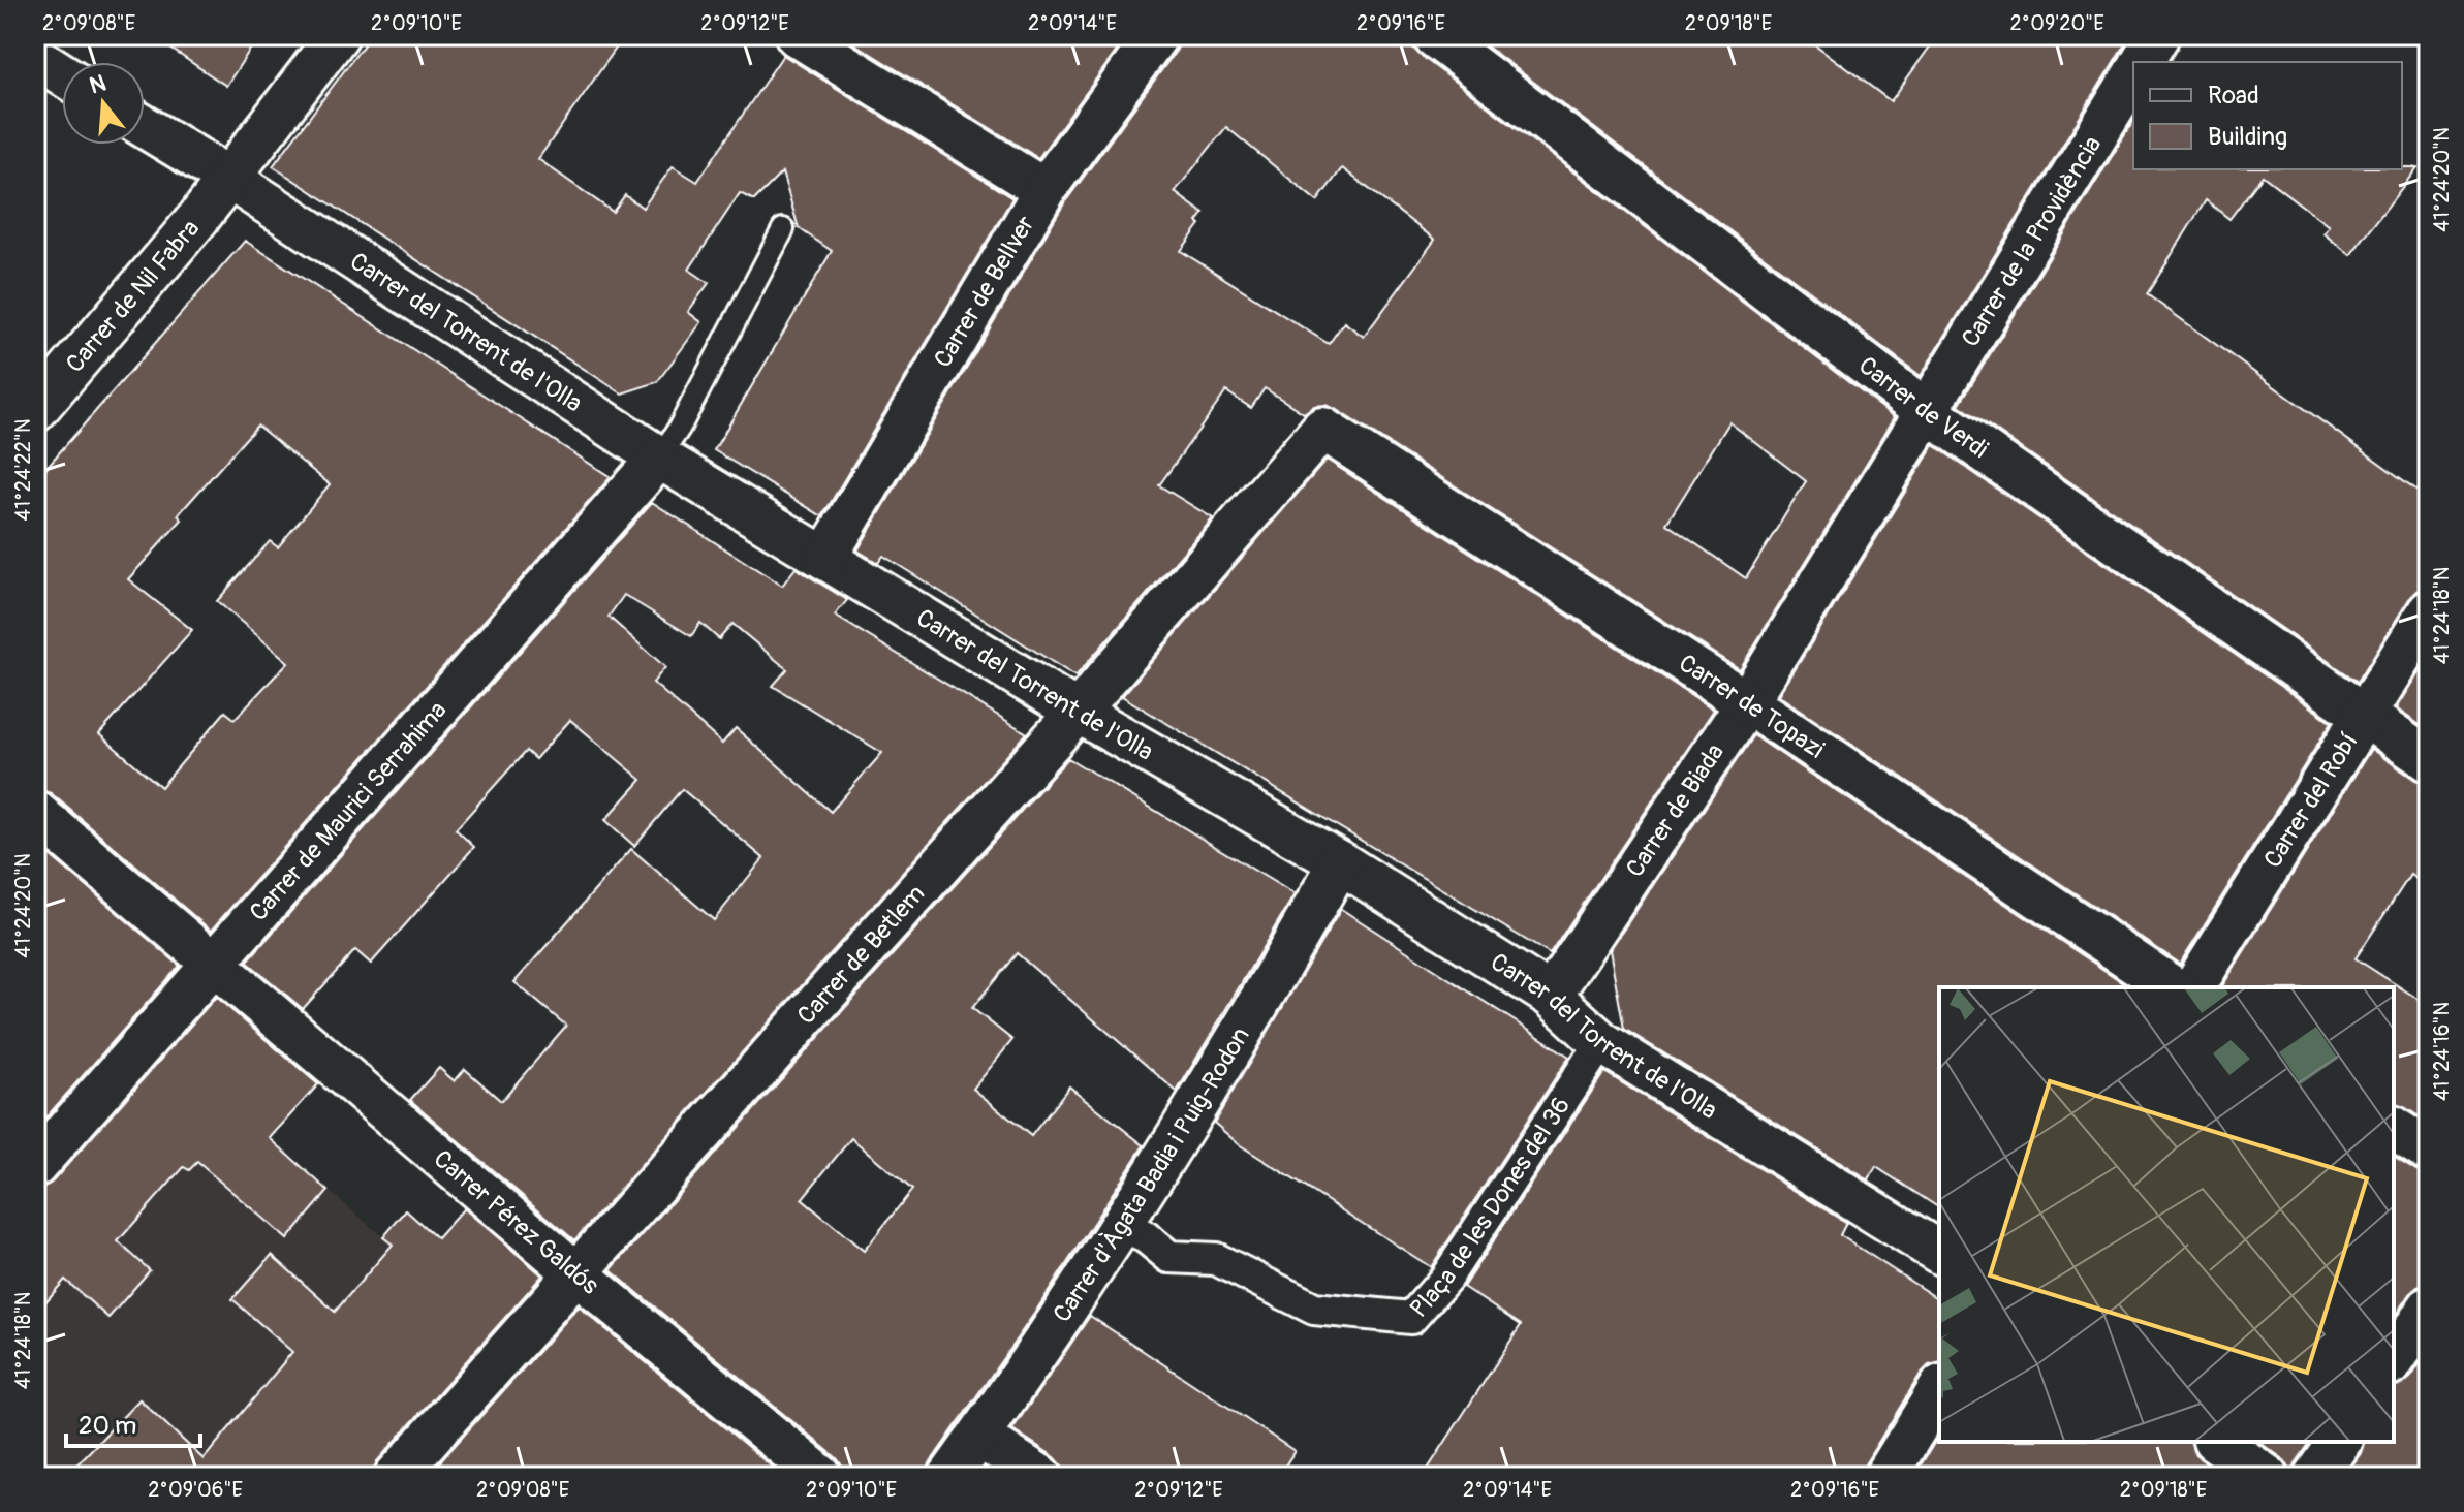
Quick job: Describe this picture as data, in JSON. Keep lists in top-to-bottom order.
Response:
{
  "streets": {
    "street": [
      "Carrer de la Providència",
      "Carrer de Bellver",
      "Carrer de Nil Fabra",
      "Carrer del Torrent de l'Olla",
      "Carrer de Verdi",
      "Carrer de Topazi",
      "Carrer del Robí",
      "Carrer de Biada",
      "Carrer de Maurici Serrahima",
      "Carrer de Betlem",
      "Carrer d'Àgata Badia i Puig-Rodon",
      "Plaça de les Dones del 36",
      "Carrer Pérez Galdós"
    ]
  },
  "crossings": [
    ["Carrer de la Providència", "Carrer de Verdi"],
    ["Carrer de la Providència", "Carrer de Biada"],
    ["Carrer de Bellver", "Carrer del Torrent de l'Olla"],
    ["Carrer de Nil Fabra", "Carrer del Torrent de l'Olla"],
    ["Carrer del Torrent de l'Olla", "Carrer de Biada"],
    ["Carrer del Torrent de l'Olla", "Carrer de Maurici Serrahima"],
    ["Carrer del Torrent de l'Olla", "Carrer de Betlem"],
    ["Carrer del Torrent de l'Olla", "Carrer d'Àgata Badia i Puig-Rodon"],
    ["Carrer del Torrent de l'Olla", "Plaça de les Dones del 36"],
    ["Carrer de Verdi", "Carrer del Robí"],
    ["Carrer de Verdi", "Carrer de Biada"],
    ["Carrer de Topazi", "Carrer de Biada"],
    ["Carrer de Topazi", "Carrer de Betlem"],
    ["Carrer de Maurici Serrahima", "Carrer Pérez Galdós"],
    ["Carrer de Betlem", "Carrer Pérez Galdós"],
    ["Carrer d'Àgata Badia i Puig-Rodon", "Plaça de les Dones del 36"]
  ],
  "legend": ["Road", "Building"],
  "scale_bar": "20 m",
  "north": "top",
  "coordinates": [
    "2°09'08\"E",
    "2°09'10\"E",
    "2°09'12\"E",
    "2°09'14\"E",
    "2°09'16\"E",
    "2°09'18\"E",
    "2°09'20\"E",
    "41°24'20\"N",
    "41°24'22\"N",
    "41°24'18\"N",
    "41°24'16\"N",
    "2°09'06\"E"
  ]
}
